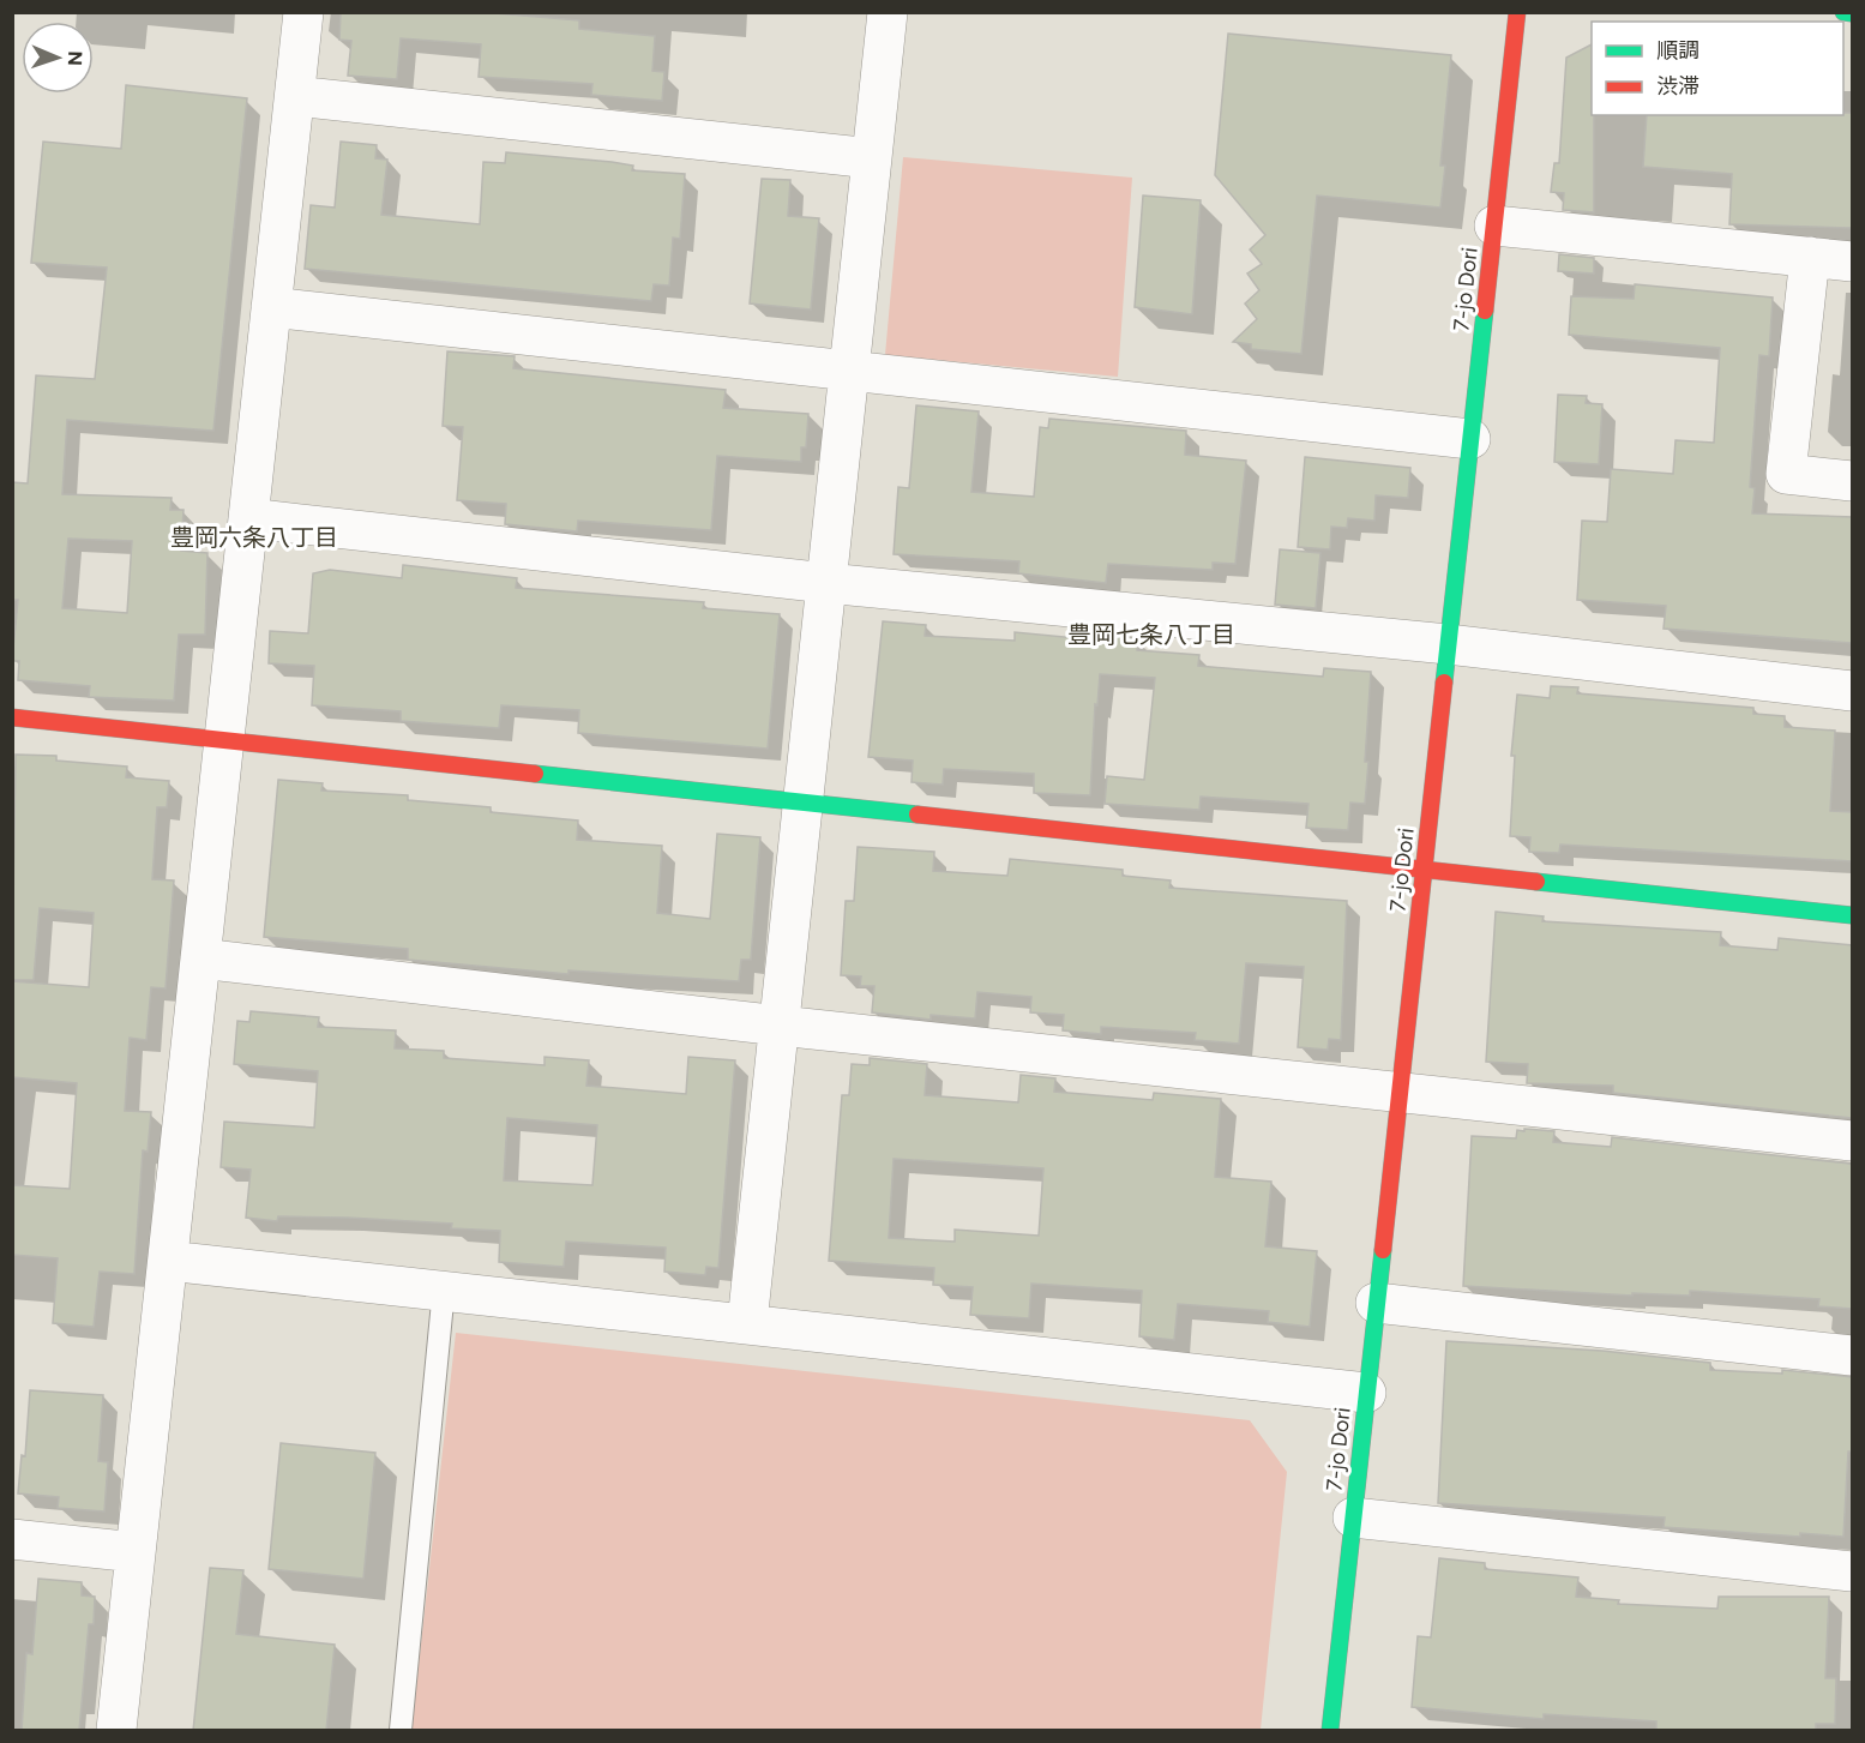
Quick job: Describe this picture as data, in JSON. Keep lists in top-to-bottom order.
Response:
{
  "streets": {
    "street": ["7-jo Dori"]
  },
  "districts": ["豊岡六条八丁目", "豊岡七条八丁目"],
  "legend": ["順調", "渋滞"],
  "north": "right"
}
